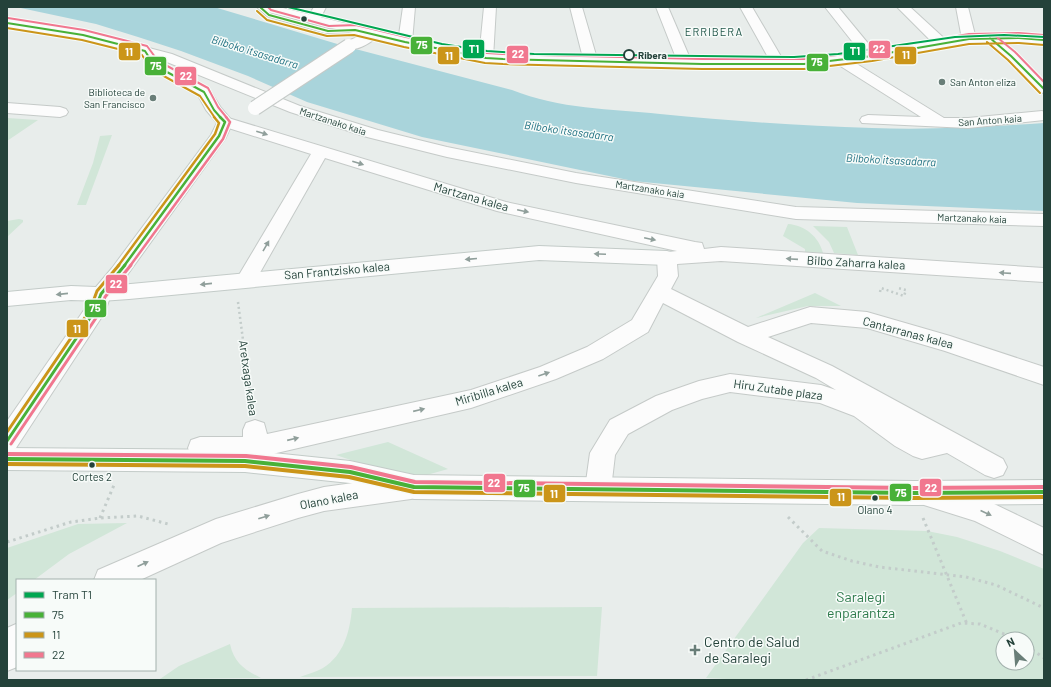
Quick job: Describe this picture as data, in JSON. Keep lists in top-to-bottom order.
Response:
{
  "streets": {
    "street": [
      "San Anton kaia",
      "Martzanako kaia",
      "Martzana kalea",
      "Bilbo Zaharra kalea",
      "San Frantzisko kalea",
      "Cantarranas kalea",
      "Hiru Zutabe plaza",
      "Miribilla kalea",
      "Olano kalea"
    ],
    "path": ["Aretxaga kalea"]
  },
  "crossings": [
    ["Martzana kalea", "Bilbo Zaharra kalea"],
    ["Bilbo Zaharra kalea", "San Frantzisko kalea"],
    ["Bilbo Zaharra kalea", "Miribilla kalea"],
    ["San Frantzisko kalea", "Aretxaga kalea"],
    ["San Frantzisko kalea", "Miribilla kalea"],
    ["Cantarranas kalea", "Hiru Zutabe plaza"],
    ["Aretxaga kalea", "Miribilla kalea"],
    ["Hiru Zutabe plaza", "Miribilla kalea"],
    ["Hiru Zutabe plaza", "Olano kalea"]
  ],
  "one_way": ["Bilbo Zaharra kalea"],
  "districts": ["ERRIBERA"],
  "water": ["Bilboko itsasadarra"],
  "parks": ["Saralegi enparantza"],
  "places": {
    "other": [
      "Ribera",
      "San Anton eliza",
      "Biblioteca de San Francisco",
      "Cortes 2",
      "Olano 4"
    ],
    "health": ["Centro de Salud de Saralegi"]
  },
  "lines": [
    "tram line T1",
    "transit line 75",
    "transit line 22",
    "transit line 11"
  ],
  "legend": [
    "Tram T1",
    "75",
    "11",
    "22"
  ],
  "north": "top left"
}
